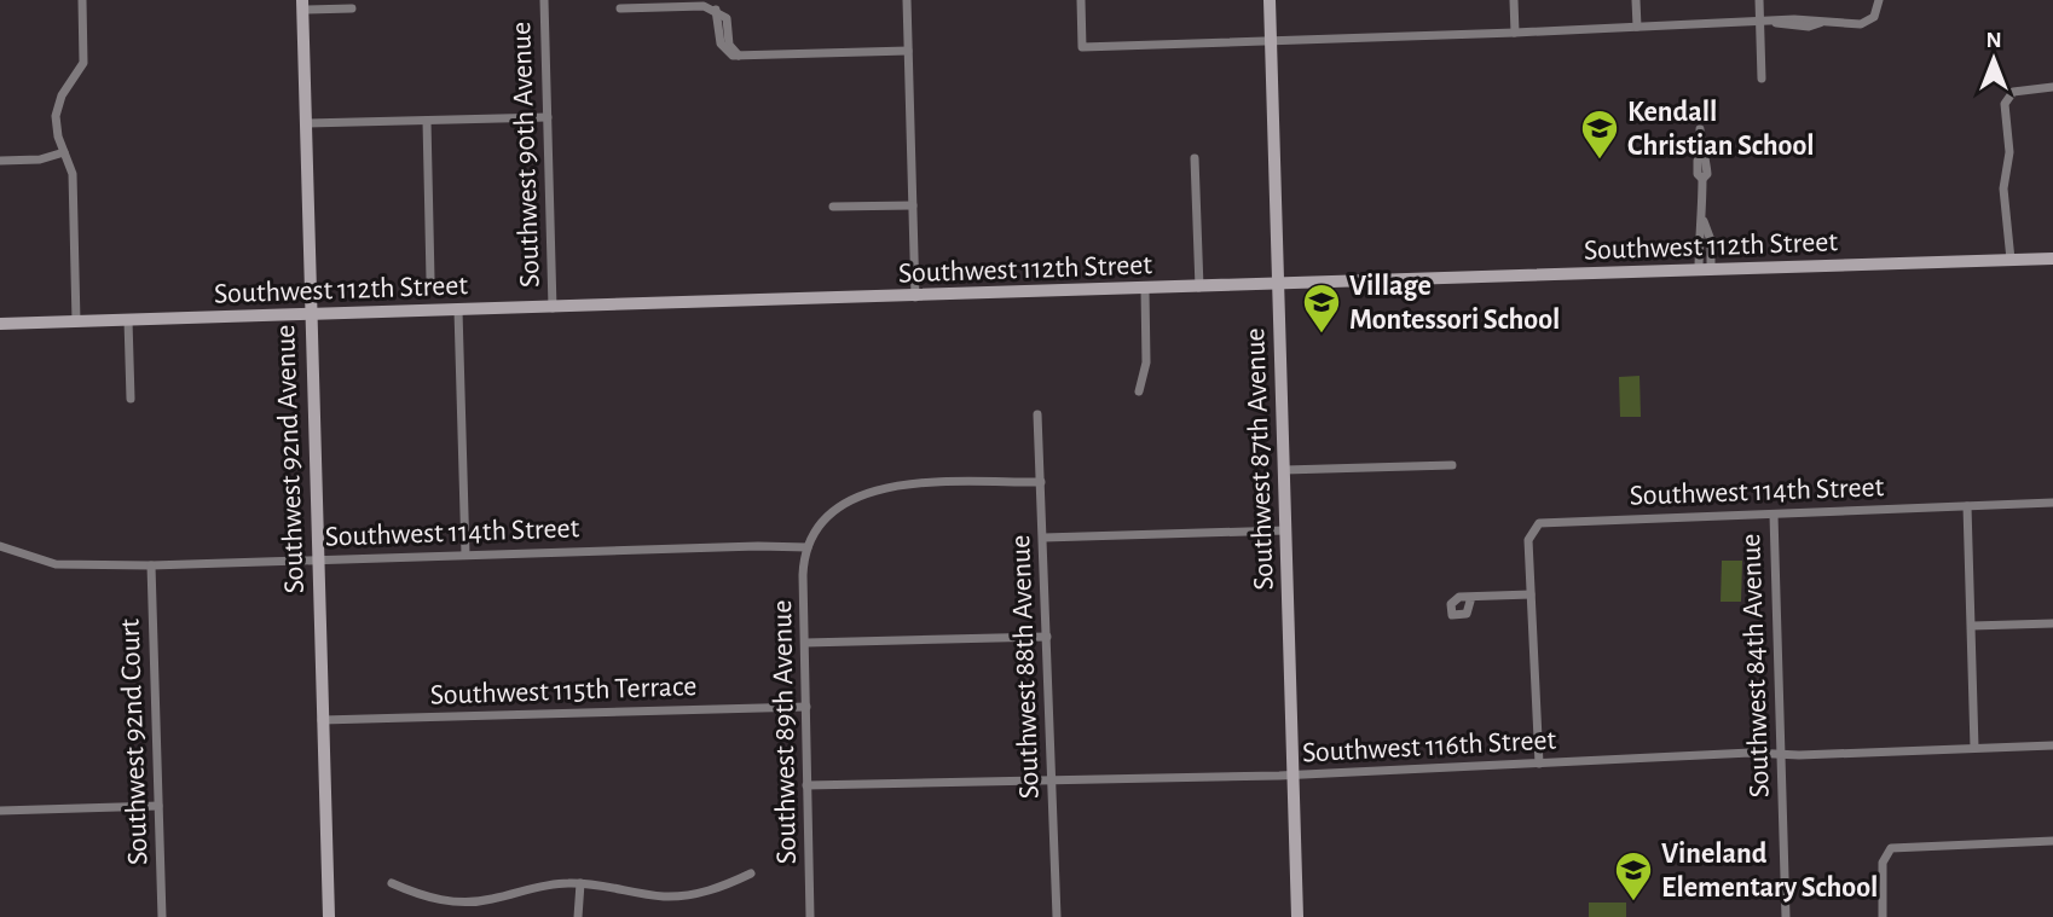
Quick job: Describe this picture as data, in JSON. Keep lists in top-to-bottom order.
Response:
{
  "streets": {
    "main road": ["Southwest 112th Street", "Southwest 92nd Avenue", "Southwest 87th Avenue"],
    "street": [
      "Southwest 90th Avenue",
      "Southwest 114th Street",
      "Southwest 84th Avenue",
      "Southwest 88th Avenue",
      "Southwest 115th Terrace",
      "Southwest 89th Avenue",
      "Southwest 92nd Court",
      "Southwest 116th Street"
    ]
  },
  "crossings": [
    ["Southwest 90th Avenue", "Southwest 112th Street"],
    ["Southwest 112th Street", "Southwest 92nd Avenue"],
    ["Southwest 112th Street", "Southwest 87th Avenue"],
    ["Southwest 92nd Avenue", "Southwest 114th Street"],
    ["Southwest 92nd Avenue", "Southwest 115th Terrace"],
    ["Southwest 87th Avenue", "Southwest 116th Street"],
    ["Southwest 114th Street", "Southwest 84th Avenue"],
    ["Southwest 114th Street", "Southwest 89th Avenue"],
    ["Southwest 114th Street", "Southwest 92nd Court"],
    ["Southwest 114th Street", "Southwest 116th Street"],
    ["Southwest 84th Avenue", "Southwest 116th Street"],
    ["Southwest 88th Avenue", "Southwest 116th Street"],
    ["Southwest 115th Terrace", "Southwest 89th Avenue"],
    ["Southwest 89th Avenue", "Southwest 116th Street"]
  ],
  "places": {
    "school or university": ["Kendall Christian School", "Village Montessori School", "Vineland Elementary School"]
  },
  "north": "top"
}
